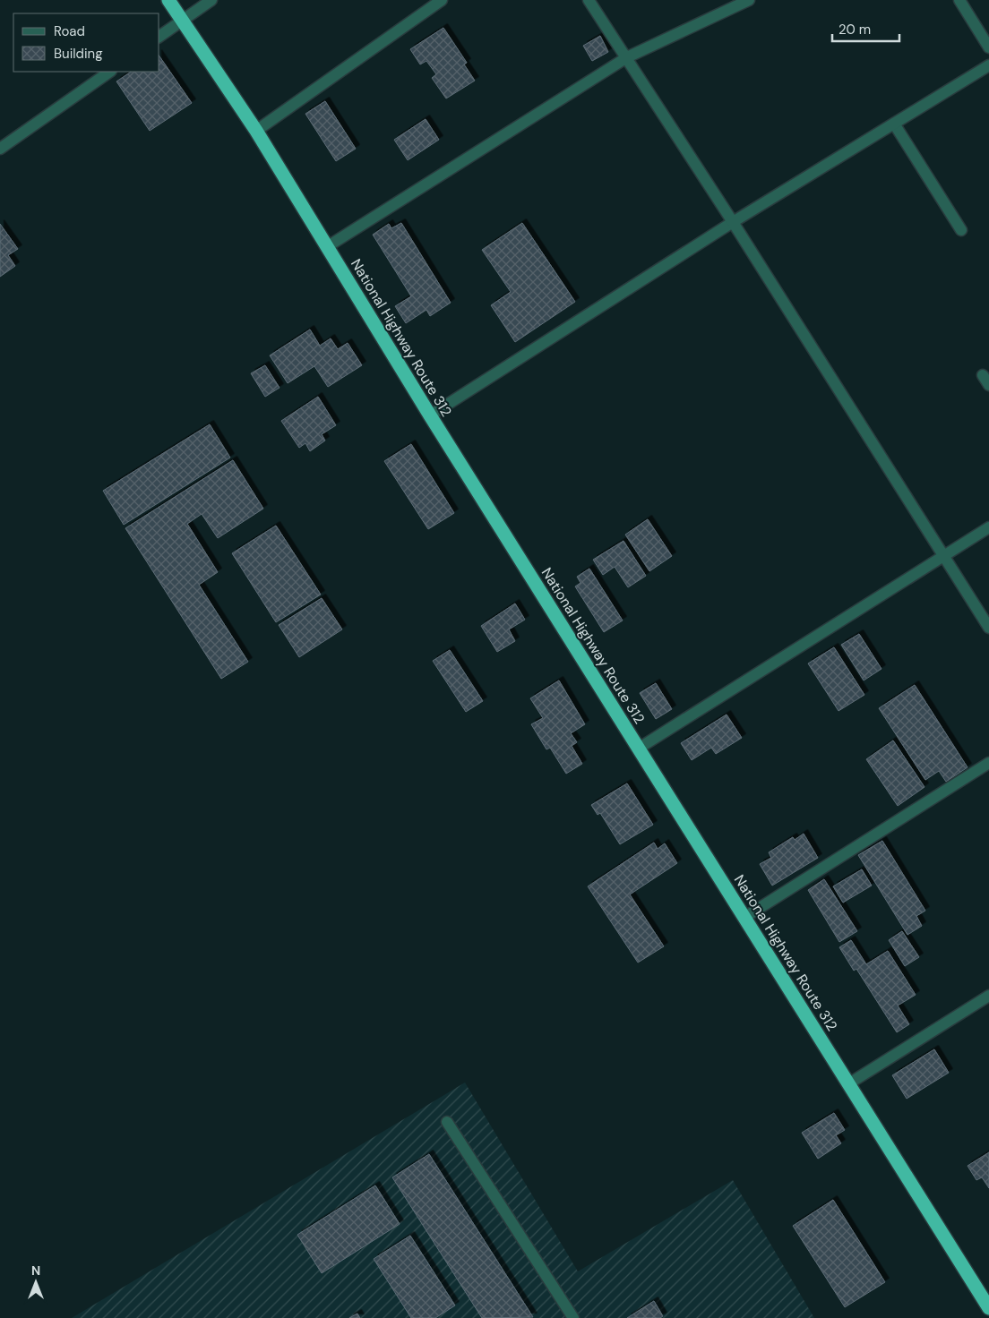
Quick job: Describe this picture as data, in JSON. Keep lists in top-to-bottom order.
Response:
{
  "streets": {
    "highway": ["National Highway Route 312"]
  },
  "legend": ["Road", "Building"],
  "scale_bar": "20 m",
  "north": "top"
}
